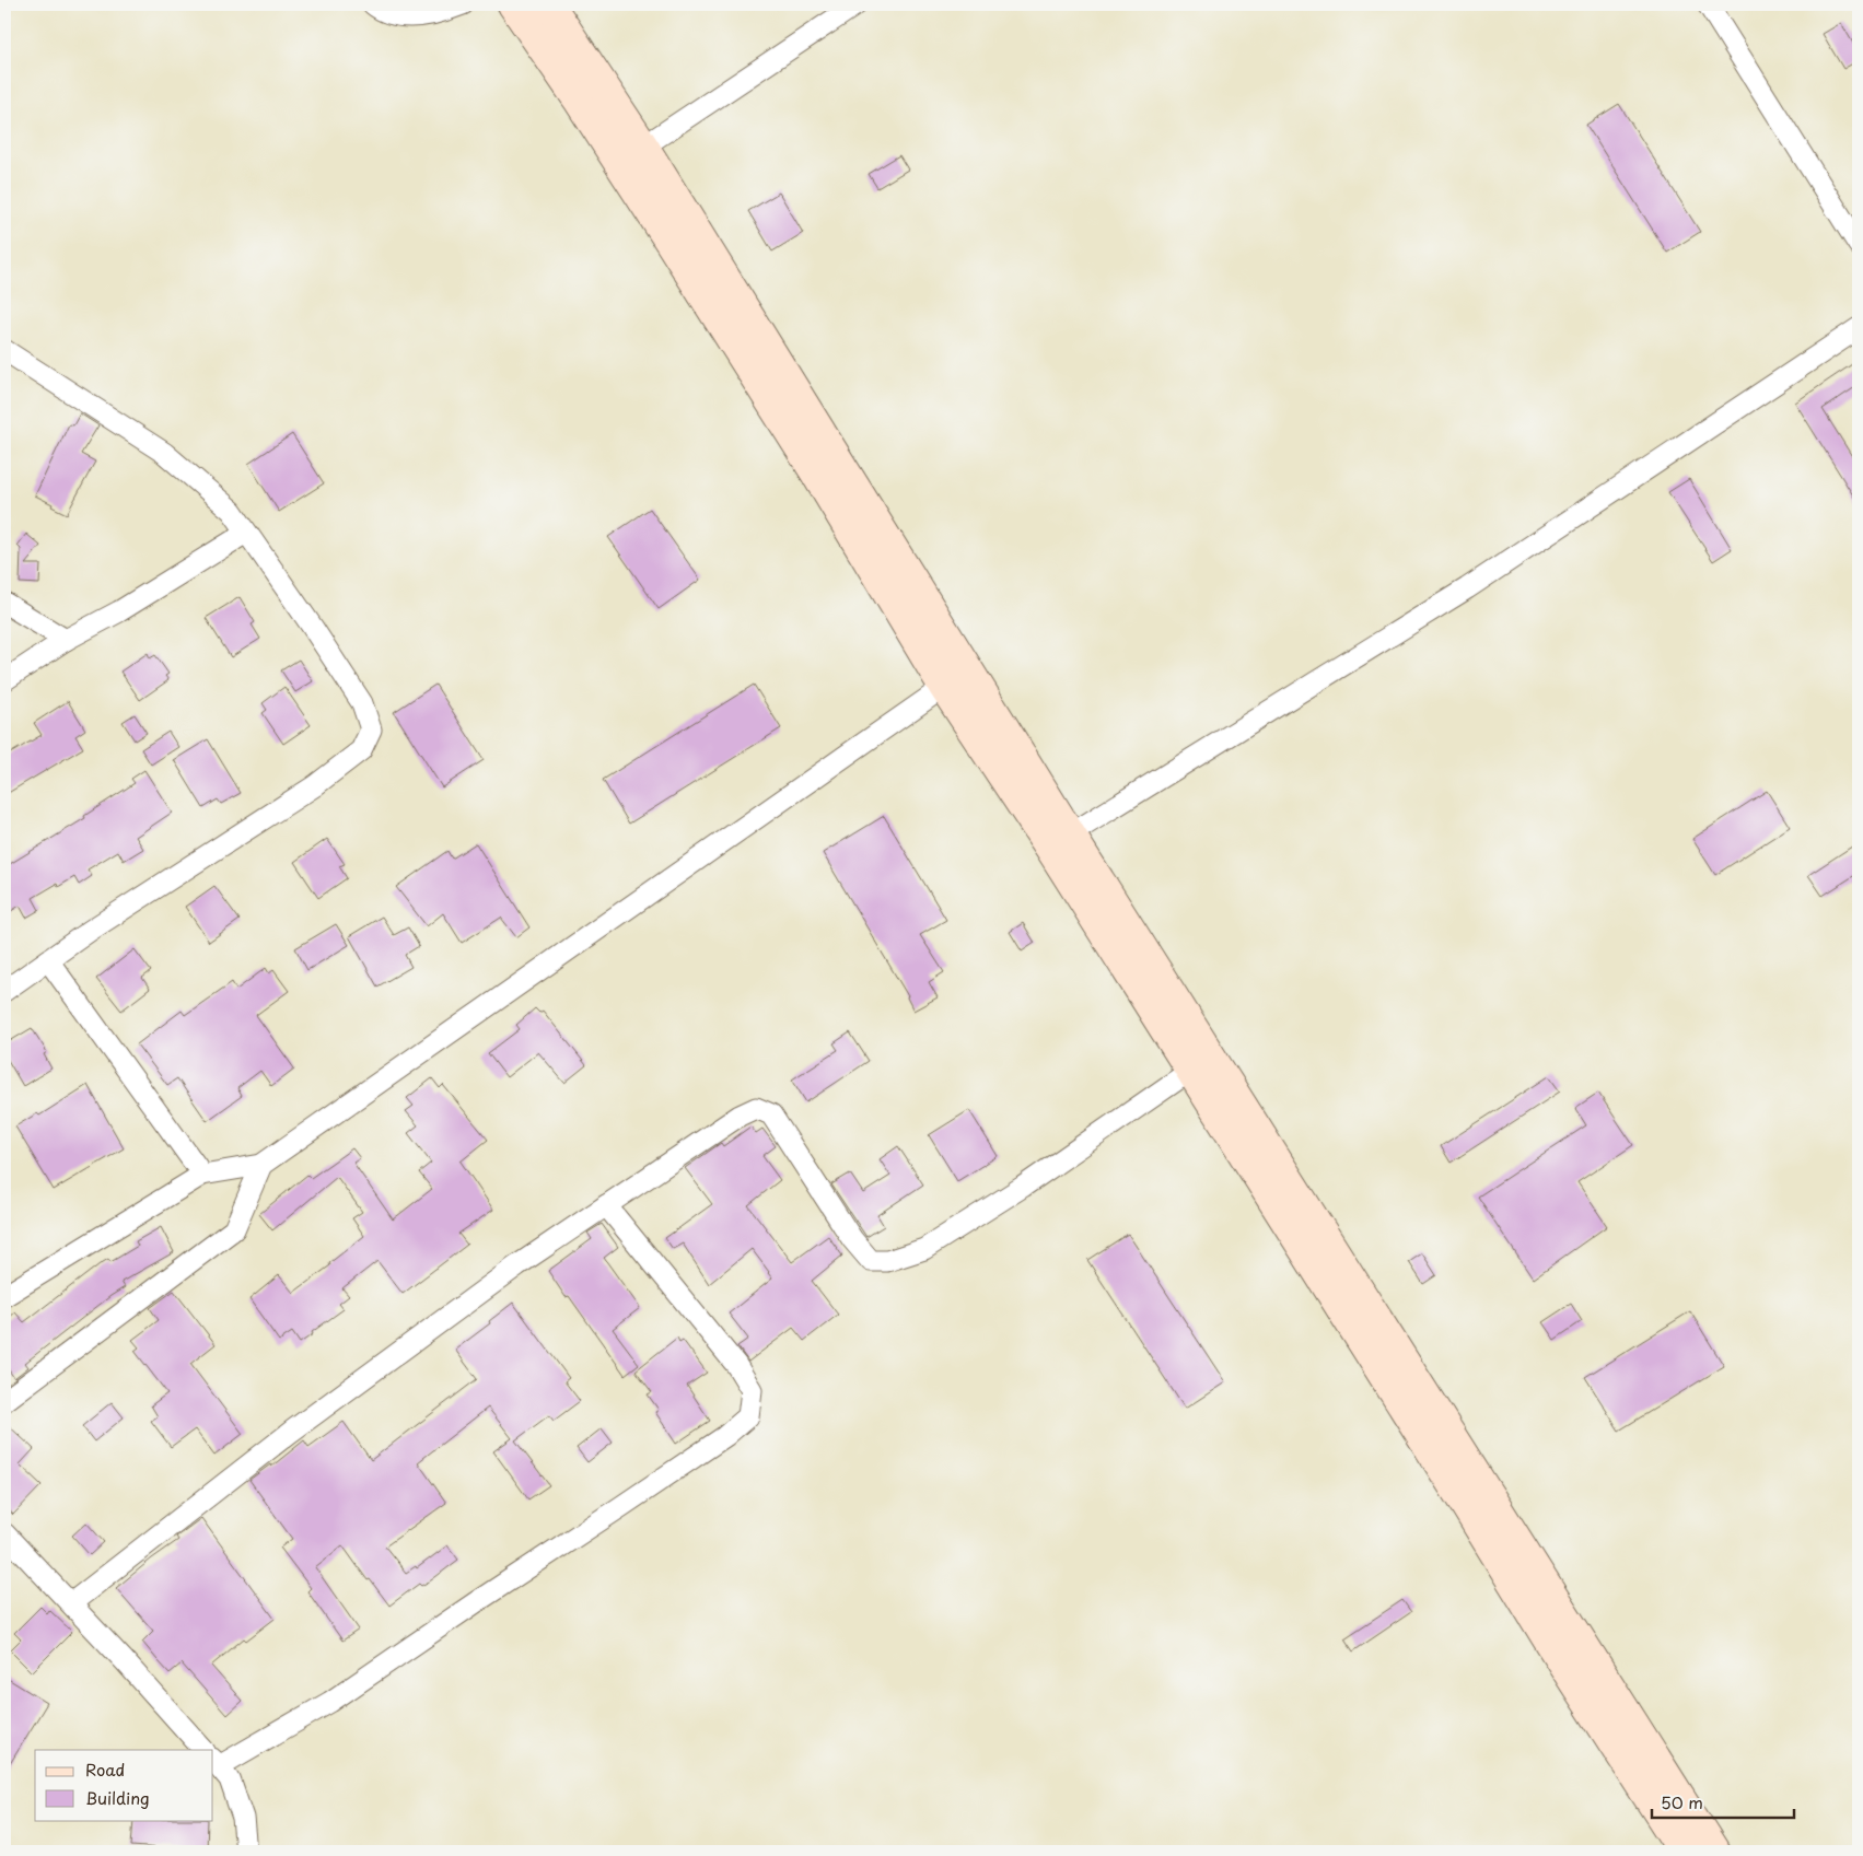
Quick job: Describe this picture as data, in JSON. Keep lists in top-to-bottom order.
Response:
{
  "legend": ["Road", "Building"],
  "scale_bar": "50 m"
}
